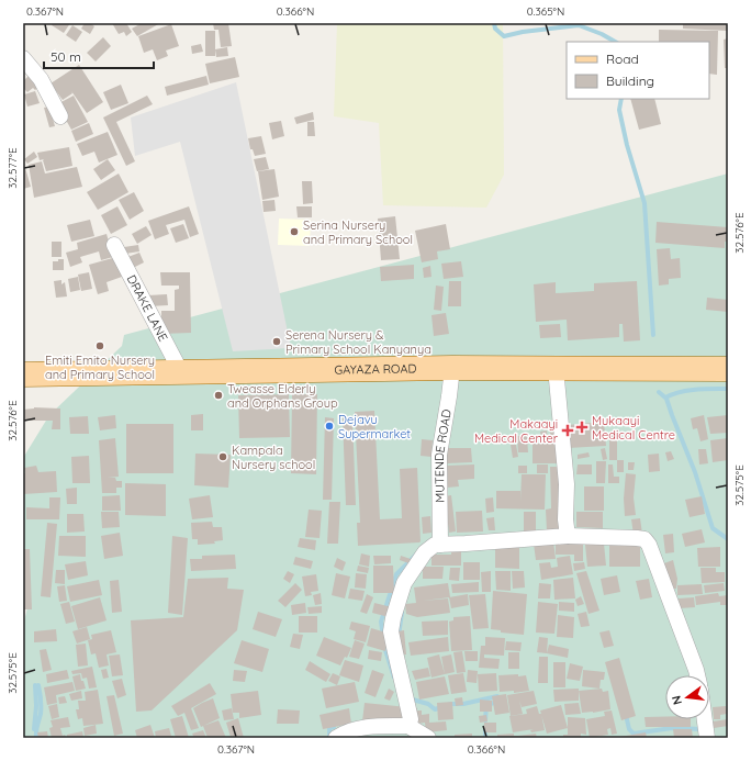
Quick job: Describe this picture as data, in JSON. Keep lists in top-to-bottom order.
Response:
{
  "streets": {
    "main road": ["GAYAZA ROAD"],
    "street": ["DRAKE LANE", "MUTENDE ROAD"]
  },
  "crossings": [
    ["DRAKE LANE", "GAYAZA ROAD"],
    ["GAYAZA ROAD", "MUTENDE ROAD"]
  ],
  "places": {
    "other": [
      "Serina Nursery and Primary School",
      "Serena Nursery & Primary School Kanyanya",
      "Emiti Emito Nursery and Primary School",
      "Tweasse Elderly and Orphans Group",
      "Dejavu Supermarket",
      "Kampala Nursery school"
    ],
    "health": ["Mukaayi Medical Centre", "Makaayi Medical Center"]
  },
  "legend": ["Road", "Building"],
  "scale_bar": "50 m",
  "north": "left",
  "coordinates": [
    "0.367°N",
    "0.366°N",
    "0.365°N",
    "32.577°E",
    "32.576°E",
    "32.575°E"
  ]
}
